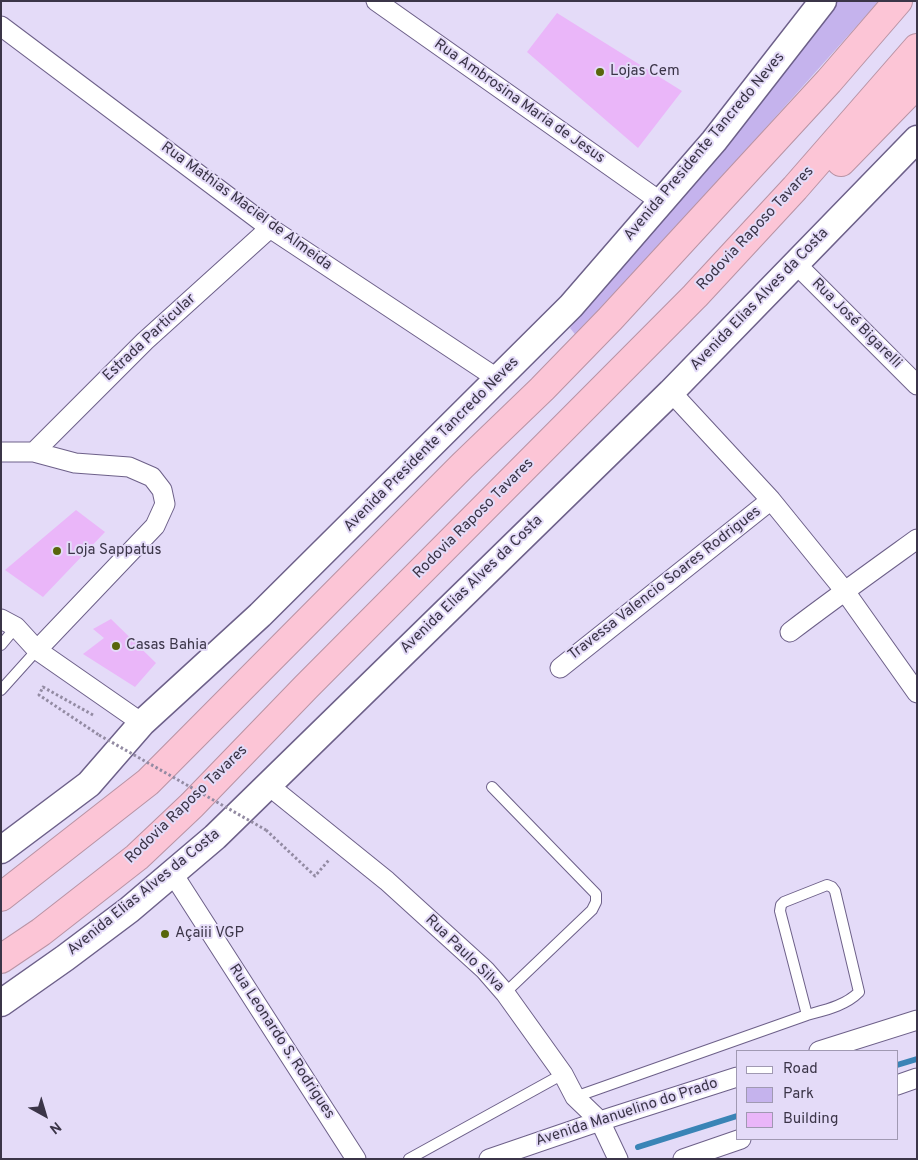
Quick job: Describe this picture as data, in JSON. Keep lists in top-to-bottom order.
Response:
{
  "streets": {
    "highway": ["Rodovia Raposo Tavares"],
    "main road": ["Avenida Presidente Tancredo Neves", "Avenida Elias Alves da Costa"],
    "street": [
      "Rua Ambrosina Maria de Jesus",
      "Rua Mathias Maciel de Almeida",
      "Rua José Bigarelli",
      "Estrada Particular",
      "Travessa Valencio Soares Rodrigues",
      "Rua Paulo Silva",
      "Rua Leonardo S. Rodrigues",
      "Avenida Manuelino do Prado"
    ]
  },
  "crossings": [
    ["Rua Ambrosina Maria de Jesus", "Avenida Presidente Tancredo Neves"],
    ["Avenida Presidente Tancredo Neves", "Rua Mathias Maciel de Almeida"],
    ["Rua Mathias Maciel de Almeida", "Estrada Particular"],
    ["Avenida Elias Alves da Costa", "Rua José Bigarelli"],
    ["Avenida Elias Alves da Costa", "Rua Paulo Silva"],
    ["Avenida Elias Alves da Costa", "Rua Leonardo S. Rodrigues"],
    ["Rua Paulo Silva", "Avenida Manuelino do Prado"]
  ],
  "places": [
    "Lojas Cem",
    "Loja Sappatus",
    "Casas Bahia",
    "Açaiii VGP"
  ],
  "legend": ["Road", "Park", "Building"],
  "north": "bottom right"
}
